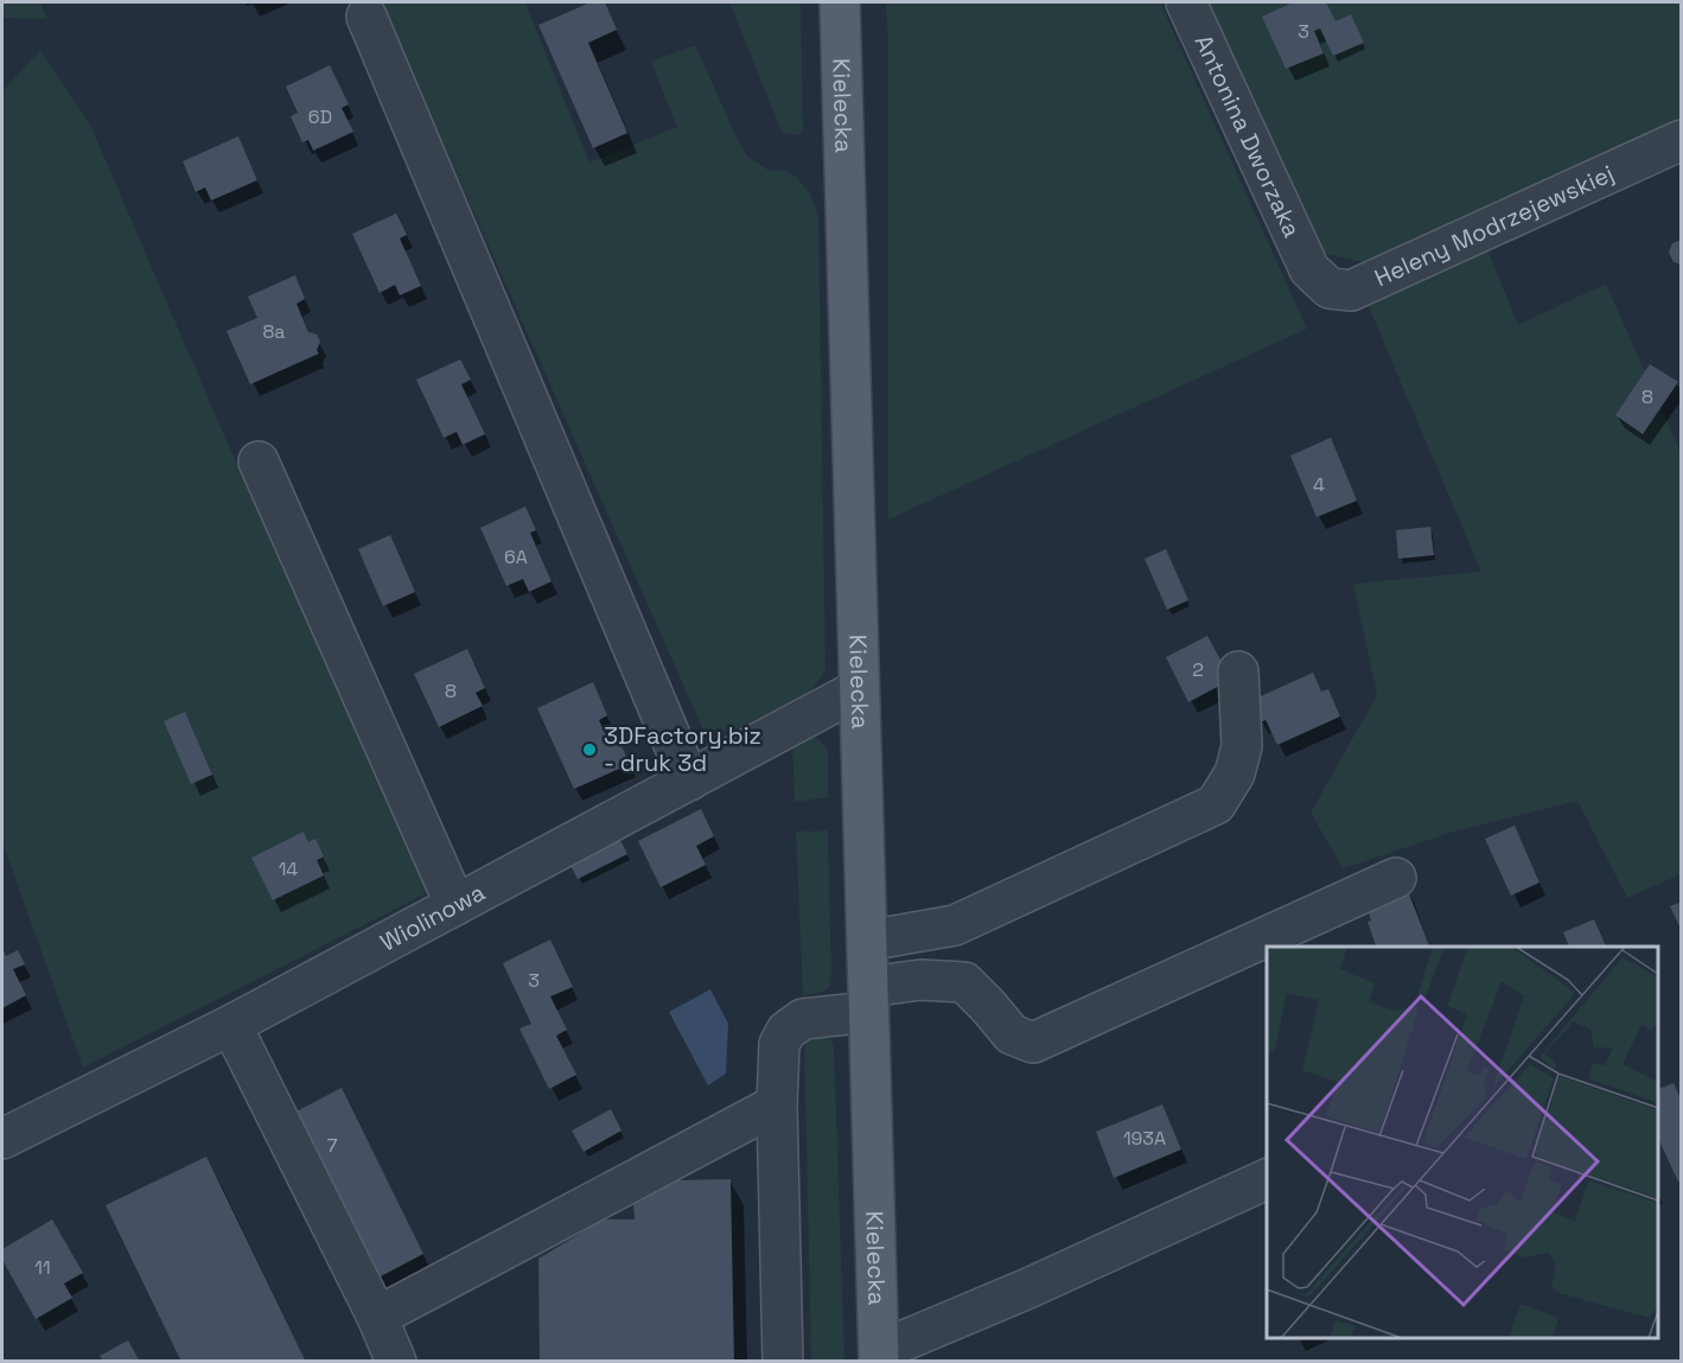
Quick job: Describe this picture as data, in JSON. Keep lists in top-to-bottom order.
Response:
{
  "streets": {
    "main road": ["Kielecka"],
    "street": ["Antonina Dworzaka", "Heleny Modrzejewskiej", "Wiolinowa"]
  },
  "crossings": [
    ["Kielecka", "Wiolinowa"],
    ["Antonina Dworzaka", "Heleny Modrzejewskiej"]
  ],
  "places": ["3DFactory.biz - druk 3d"],
  "house_numbers": [
    "3",
    "6D",
    "8a",
    "8",
    "4",
    "6A",
    "2",
    "8",
    "14",
    "3",
    "193A",
    "7",
    "11"
  ]
}
